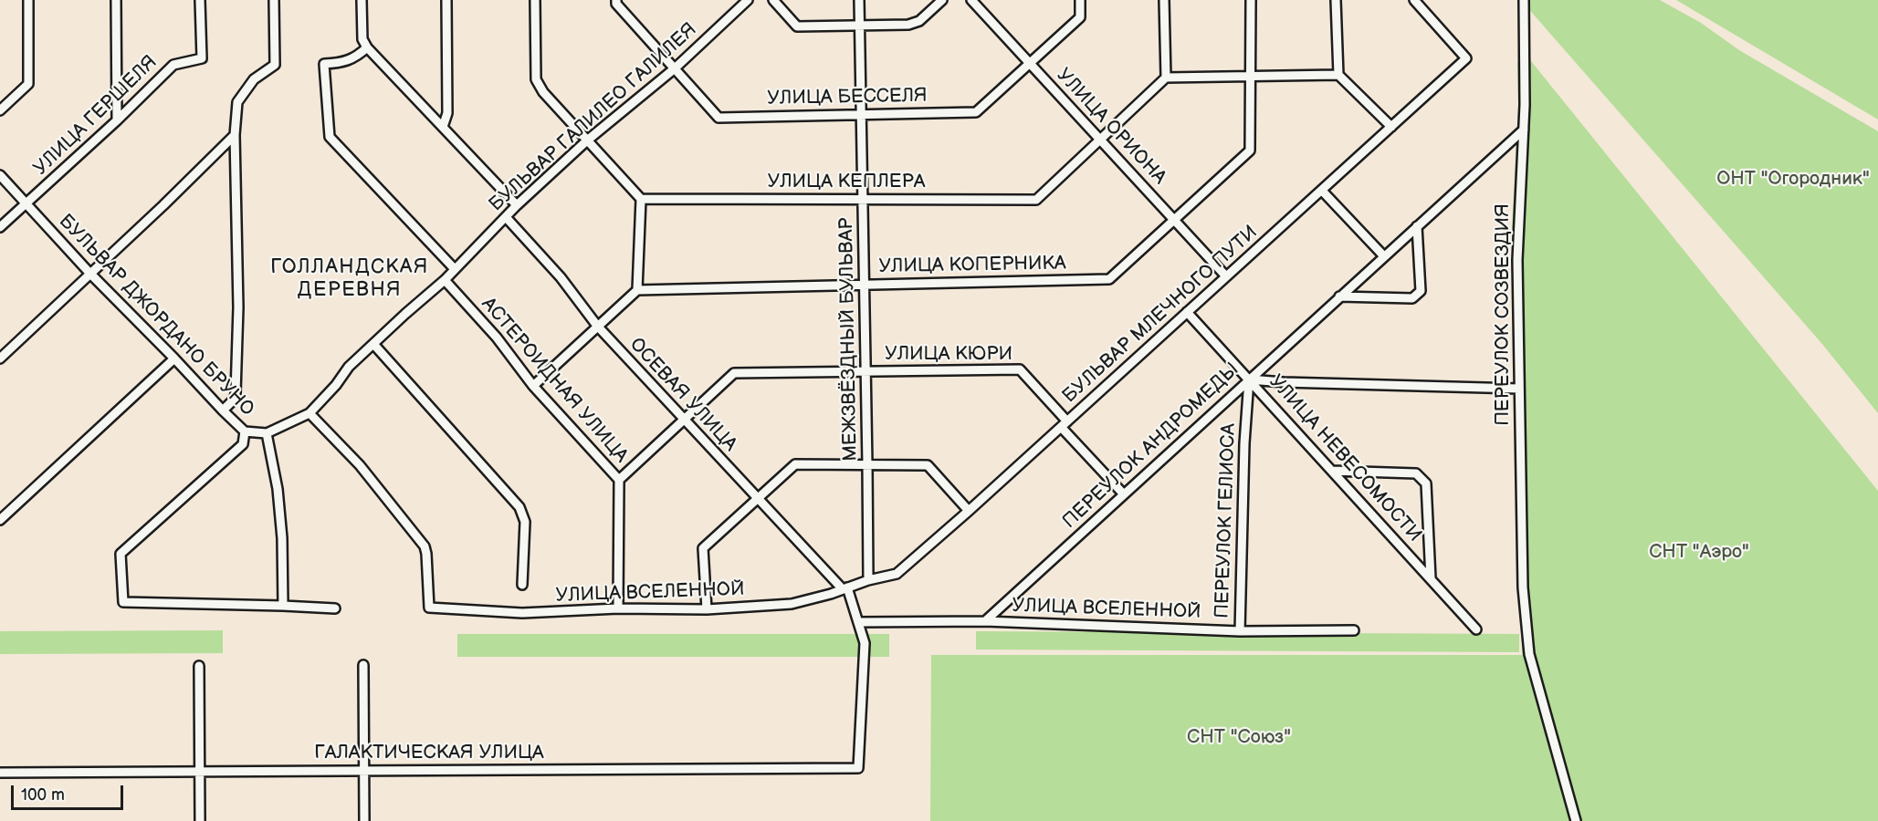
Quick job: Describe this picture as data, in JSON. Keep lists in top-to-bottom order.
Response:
{
  "streets": {
    "street": [
      "УЛИЦА БЕССЕЛЯ",
      "УЛИЦА ГЕРШЕЛЯ",
      "БУЛЬВАР ГАЛИЛЕО ГАЛИЛЕЯ",
      "УЛИЦА ОРИОНА",
      "УЛИЦА КЕПЛЕРА",
      "УЛИЦА КОПЕРНИКА",
      "БУЛЬВАР МЛЕЧНОГО ПУТИ",
      "ПЕРЕУЛОК СОЗВЕЗДИЯ",
      "БУЛЬВАР ДЖОРДАНО БРУНО",
      "МЕЖЗВЁЗДНЫЙ БУЛЬВАР",
      "УЛИЦА КЮРИ",
      "АСТЕРОИДНАЯ УЛИЦА",
      "ОСЕВАЯ УЛИЦА",
      "ПЕРЕУЛОК АНДРОМЕДЫ",
      "УЛИЦА НЕВЕСОМОСТИ",
      "ПЕРЕУЛОК ГЕЛИОСА",
      "УЛИЦА ВСЕЛЕННОЙ",
      "ГАЛАКТИЧЕСКАЯ УЛИЦА"
    ]
  },
  "crossings": [
    ["УЛИЦА БЕССЕЛЯ", "БУЛЬВАР ГАЛИЛЕО ГАЛИЛЕЯ"],
    ["УЛИЦА БЕССЕЛЯ", "УЛИЦА ОРИОНА"],
    ["УЛИЦА БЕССЕЛЯ", "МЕЖЗВЁЗДНЫЙ БУЛЬВАР"],
    ["УЛИЦА ГЕРШЕЛЯ", "БУЛЬВАР ДЖОРДАНО БРУНО"],
    ["БУЛЬВАР ГАЛИЛЕО ГАЛИЛЕЯ", "БУЛЬВАР ДЖОРДАНО БРУНО"],
    ["БУЛЬВАР ГАЛИЛЕО ГАЛИЛЕЯ", "АСТЕРОИДНАЯ УЛИЦА"],
    ["БУЛЬВАР ГАЛИЛЕО ГАЛИЛЕЯ", "ОСЕВАЯ УЛИЦА"],
    ["БУЛЬВАР ГАЛИЛЕО ГАЛИЛЕЯ", "УЛИЦА ВСЕЛЕННОЙ"],
    ["УЛИЦА ОРИОНА", "УЛИЦА КЕПЛЕРА"],
    ["УЛИЦА ОРИОНА", "УЛИЦА КОПЕРНИКА"],
    ["УЛИЦА ОРИОНА", "БУЛЬВАР МЛЕЧНОГО ПУТИ"],
    ["УЛИЦА КЕПЛЕРА", "МЕЖЗВЁЗДНЫЙ БУЛЬВАР"],
    ["УЛИЦА КОПЕРНИКА", "МЕЖЗВЁЗДНЫЙ БУЛЬВАР"],
    ["БУЛЬВАР МЛЕЧНОГО ПУТИ", "МЕЖЗВЁЗДНЫЙ БУЛЬВАР"],
    ["БУЛЬВАР МЛЕЧНОГО ПУТИ", "УЛИЦА КЮРИ"],
    ["БУЛЬВАР МЛЕЧНОГО ПУТИ", "УЛИЦА НЕВЕСОМОСТИ"],
    ["БУЛЬВАР МЛЕЧНОГО ПУТИ", "УЛИЦА ВСЕЛЕННОЙ"],
    ["ПЕРЕУЛОК СОЗВЕЗДИЯ", "ПЕРЕУЛОК АНДРОМЕДЫ"],
    ["МЕЖЗВЁЗДНЫЙ БУЛЬВАР", "УЛИЦА КЮРИ"],
    ["МЕЖЗВЁЗДНЫЙ БУЛЬВАР", "УЛИЦА ВСЕЛЕННОЙ"],
    ["УЛИЦА КЮРИ", "АСТЕРОИДНАЯ УЛИЦА"],
    ["УЛИЦА КЮРИ", "ОСЕВАЯ УЛИЦА"],
    ["УЛИЦА КЮРИ", "ПЕРЕУЛОК АНДРОМЕДЫ"],
    ["АСТЕРОИДНАЯ УЛИЦА", "УЛИЦА ВСЕЛЕННОЙ"],
    ["ОСЕВАЯ УЛИЦА", "УЛИЦА ВСЕЛЕННОЙ"],
    ["ПЕРЕУЛОК АНДРОМЕДЫ", "УЛИЦА НЕВЕСОМОСТИ"],
    ["ПЕРЕУЛОК АНДРОМЕДЫ", "ПЕРЕУЛОК ГЕЛИОСА"],
    ["ПЕРЕУЛОК АНДРОМЕДЫ", "УЛИЦА ВСЕЛЕННОЙ"],
    ["УЛИЦА НЕВЕСОМОСТИ", "ПЕРЕУЛОК ГЕЛИОСА"],
    ["ПЕРЕУЛОК ГЕЛИОСА", "УЛИЦА ВСЕЛЕННОЙ"],
    ["УЛИЦА ВСЕЛЕННОЙ", "ГАЛАКТИЧЕСКАЯ УЛИЦА"]
  ],
  "districts": ["ГОЛЛАНДСКАЯ ДЕРЕВНЯ"],
  "parks": ["ОНТ \"Огородник\"", "СНТ \"Аэро\"", "СНТ \"Союз\""],
  "scale_bar": "100 m"
}
